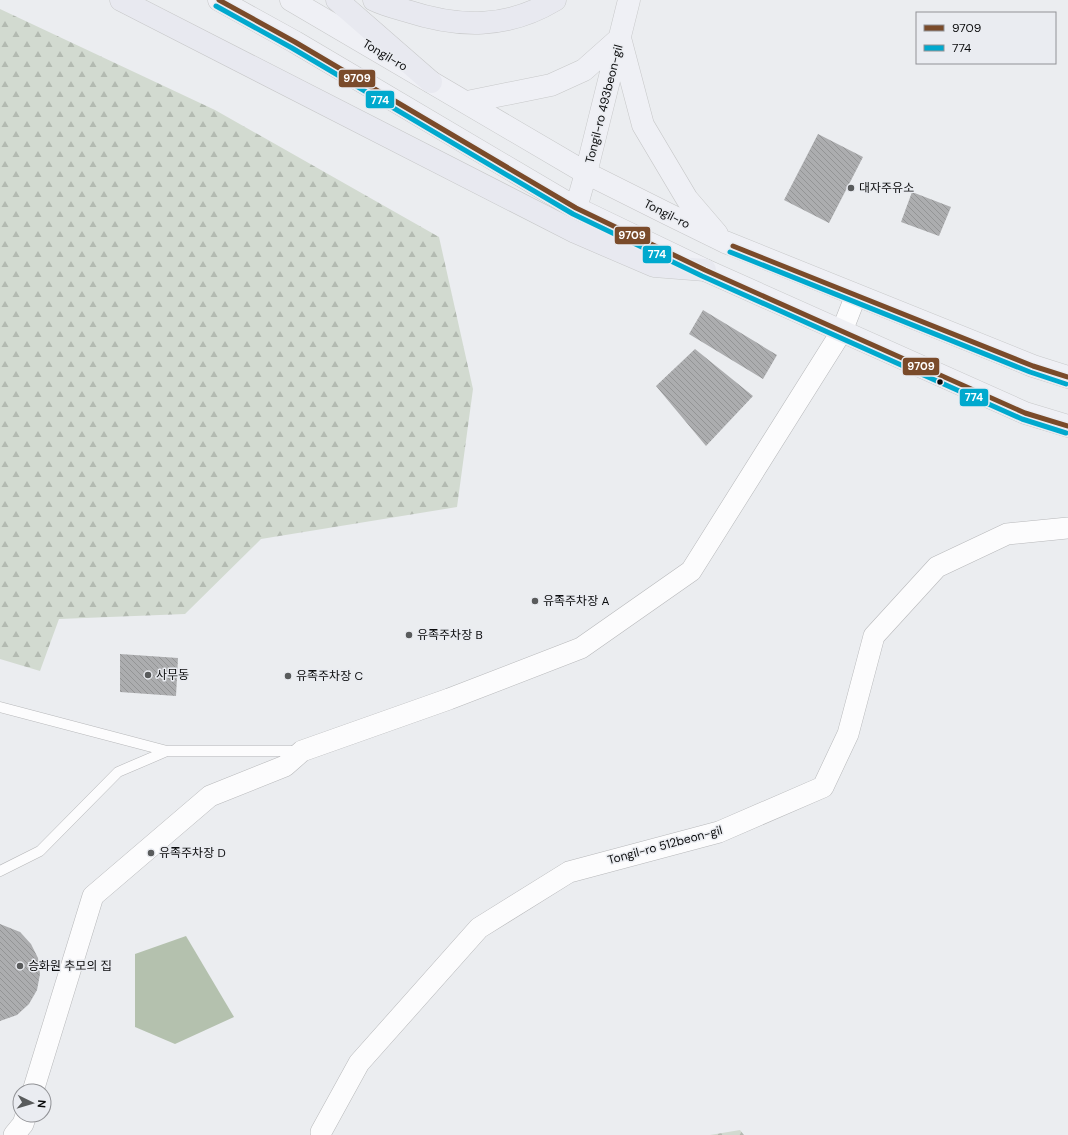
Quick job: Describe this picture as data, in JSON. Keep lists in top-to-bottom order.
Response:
{
  "streets": {
    "main road": ["Tongil-ro", "Tongil-ro 493beon-gil"],
    "street": ["Tongil-ro 512beon-gil"]
  },
  "crossings": [
    ["Tongil-ro", "Tongil-ro 493beon-gil"]
  ],
  "places": [
    "대자주유소",
    "유족주차장 A",
    "유족주차장 B",
    "사무동",
    "유족주차장 C",
    "유족주차장 D",
    "승화원 추모의 집"
  ],
  "lines": ["transit line 9709", "transit line 774"],
  "legend": ["9709", "774"],
  "north": "right"
}
